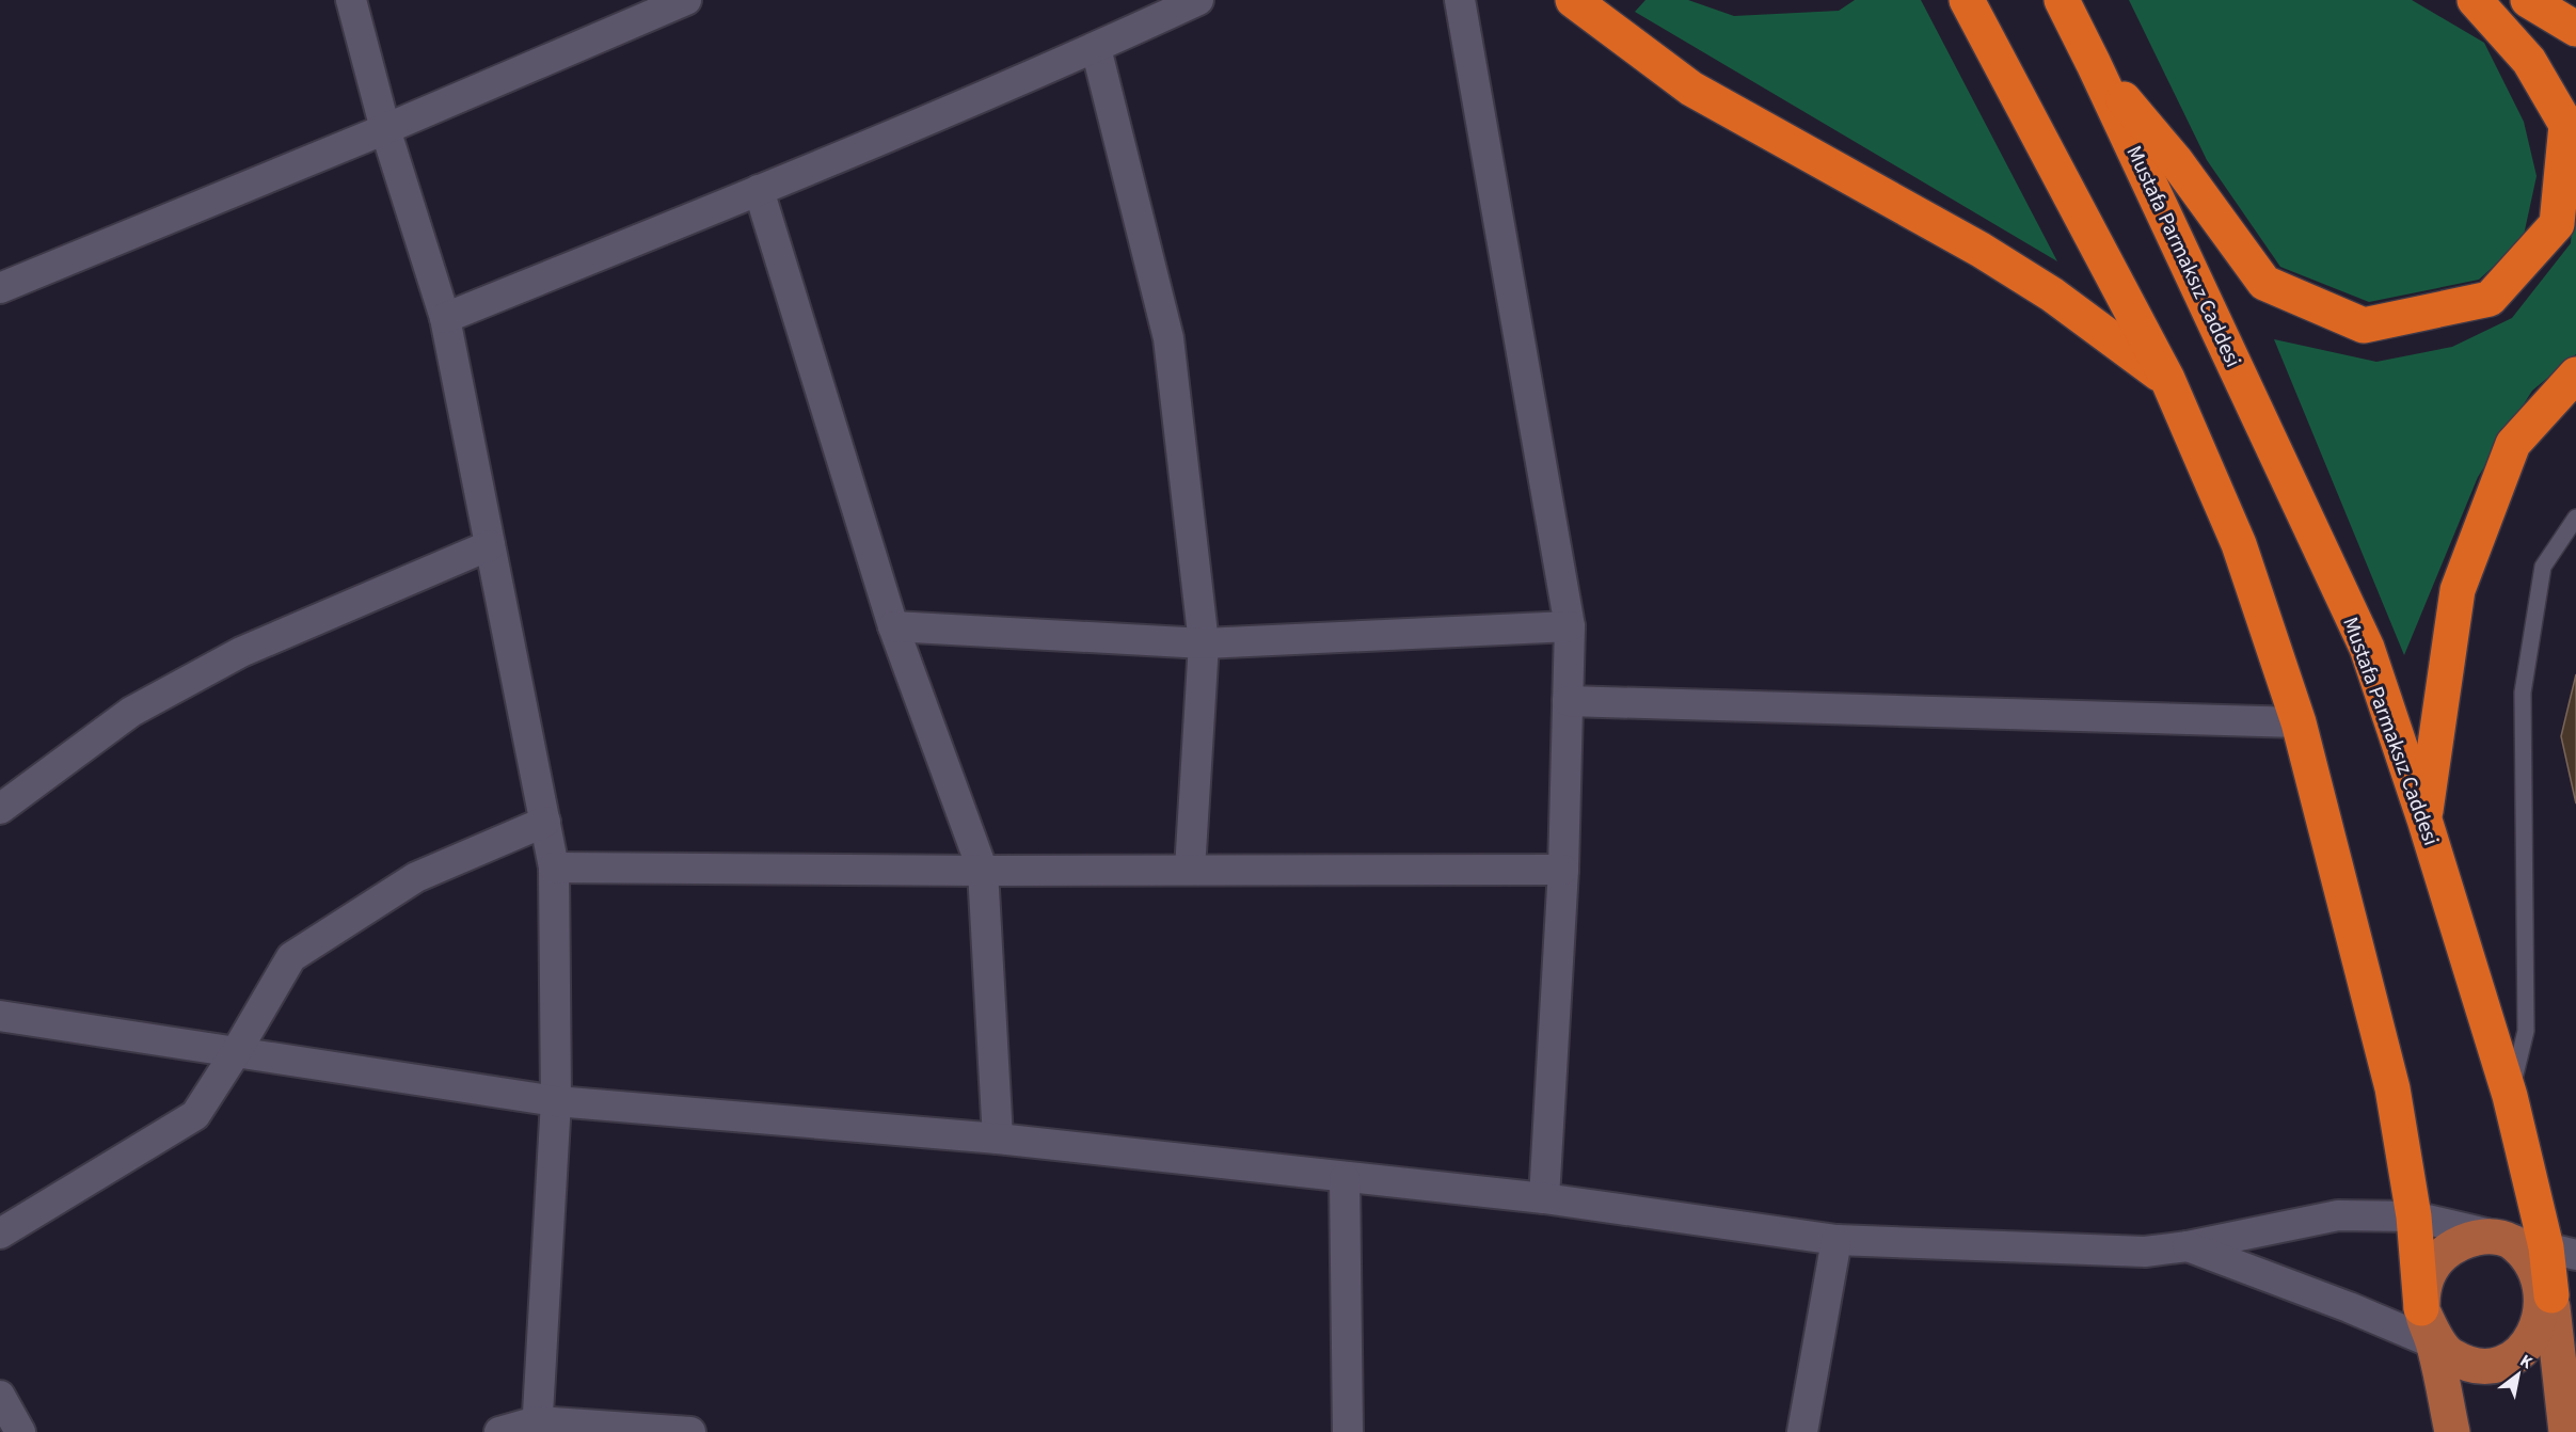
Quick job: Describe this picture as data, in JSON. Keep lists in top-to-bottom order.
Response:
{
  "streets": {
    "highway": ["Mustafa Parmaksız Caddesi"]
  },
  "north": "top right"
}
